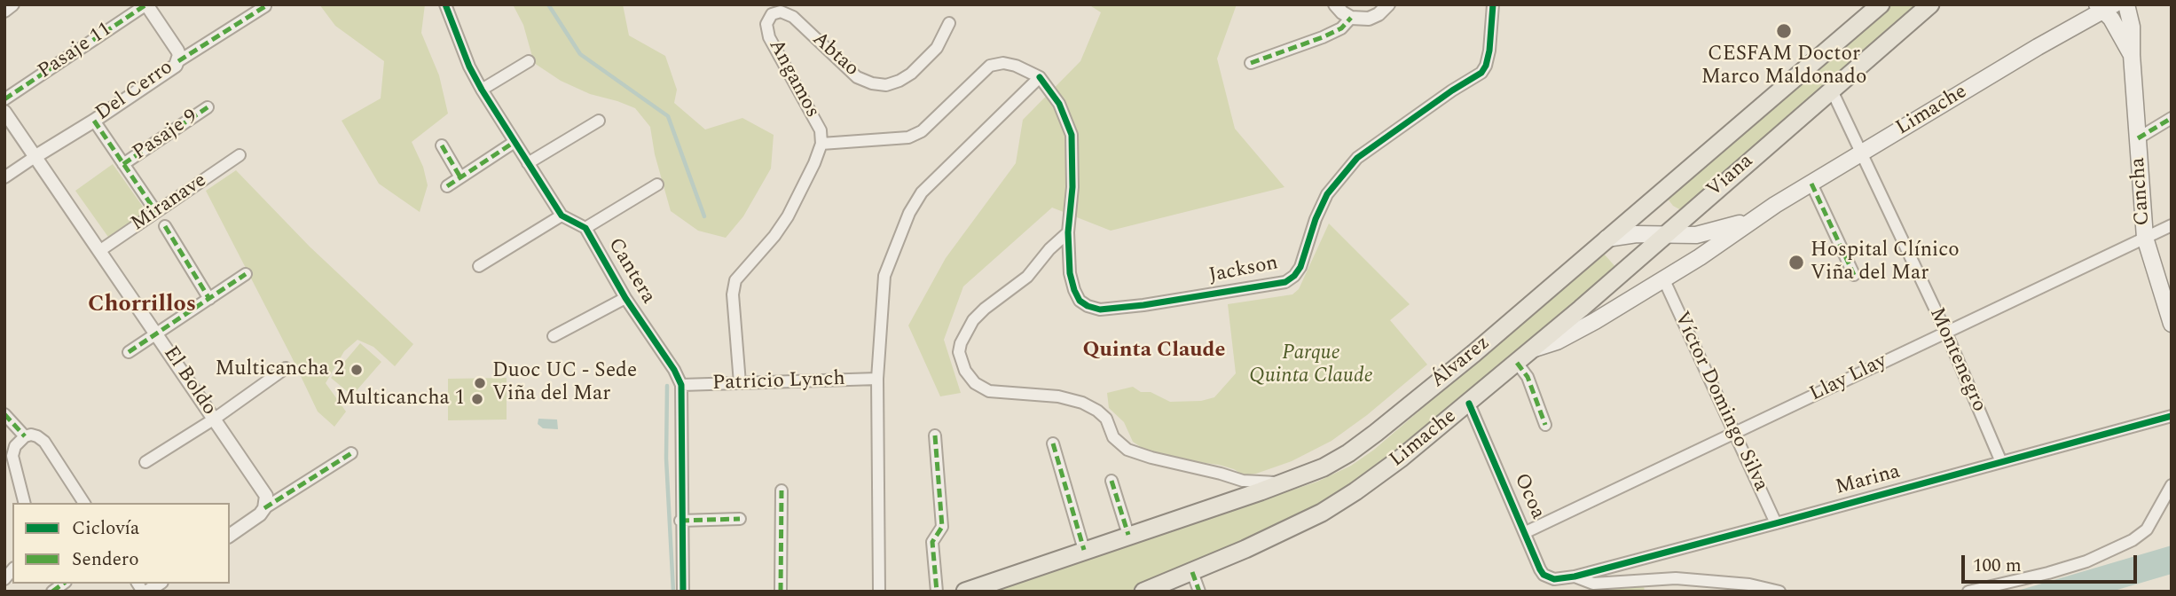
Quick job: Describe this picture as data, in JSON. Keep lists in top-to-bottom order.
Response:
{
  "streets": {
    "main road": [
      "Limache",
      "Viana",
      "Cancha",
      "Álvarez"
    ],
    "street": [
      "Pasaje 11",
      "Abtao",
      "Angamos",
      "Del Cerro",
      "Pasaje 9",
      "Miranave",
      "Jackson",
      "Cantera",
      "Montenegro",
      "Llay Llay",
      "El Boldo",
      "Patricio Lynch",
      "Víctor Domingo Silva",
      "Marina",
      "Ocoa"
    ]
  },
  "crossings": [
    ["Abtao", "Angamos"],
    ["Del Cerro", "El Boldo"],
    ["Limache", "Viana"],
    ["Limache", "Cancha"],
    ["Limache", "Montenegro"],
    ["Limache", "Álvarez"],
    ["Limache", "Víctor Domingo Silva"],
    ["Limache", "Ocoa"],
    ["Viana", "Montenegro"],
    ["Cancha", "Llay Llay"],
    ["Miranave", "El Boldo"],
    ["Cantera", "Patricio Lynch"],
    ["Montenegro", "Llay Llay"],
    ["Montenegro", "Marina"],
    ["Llay Llay", "Víctor Domingo Silva"],
    ["Llay Llay", "Ocoa"],
    ["Víctor Domingo Silva", "Marina"],
    ["Marina", "Ocoa"]
  ],
  "districts": ["Chorrillos", "Quinta Claude"],
  "parks": ["Parque Quinta Claude"],
  "places": [
    "CESFAM Doctor Marco Maldonado",
    "Hospital Clínico Viña del Mar",
    "Multicancha 2",
    "Duoc UC - Sede Viña del Mar",
    "Multicancha 1"
  ],
  "legend": ["Ciclovía", "Sendero"],
  "scale_bar": "100 m"
}
